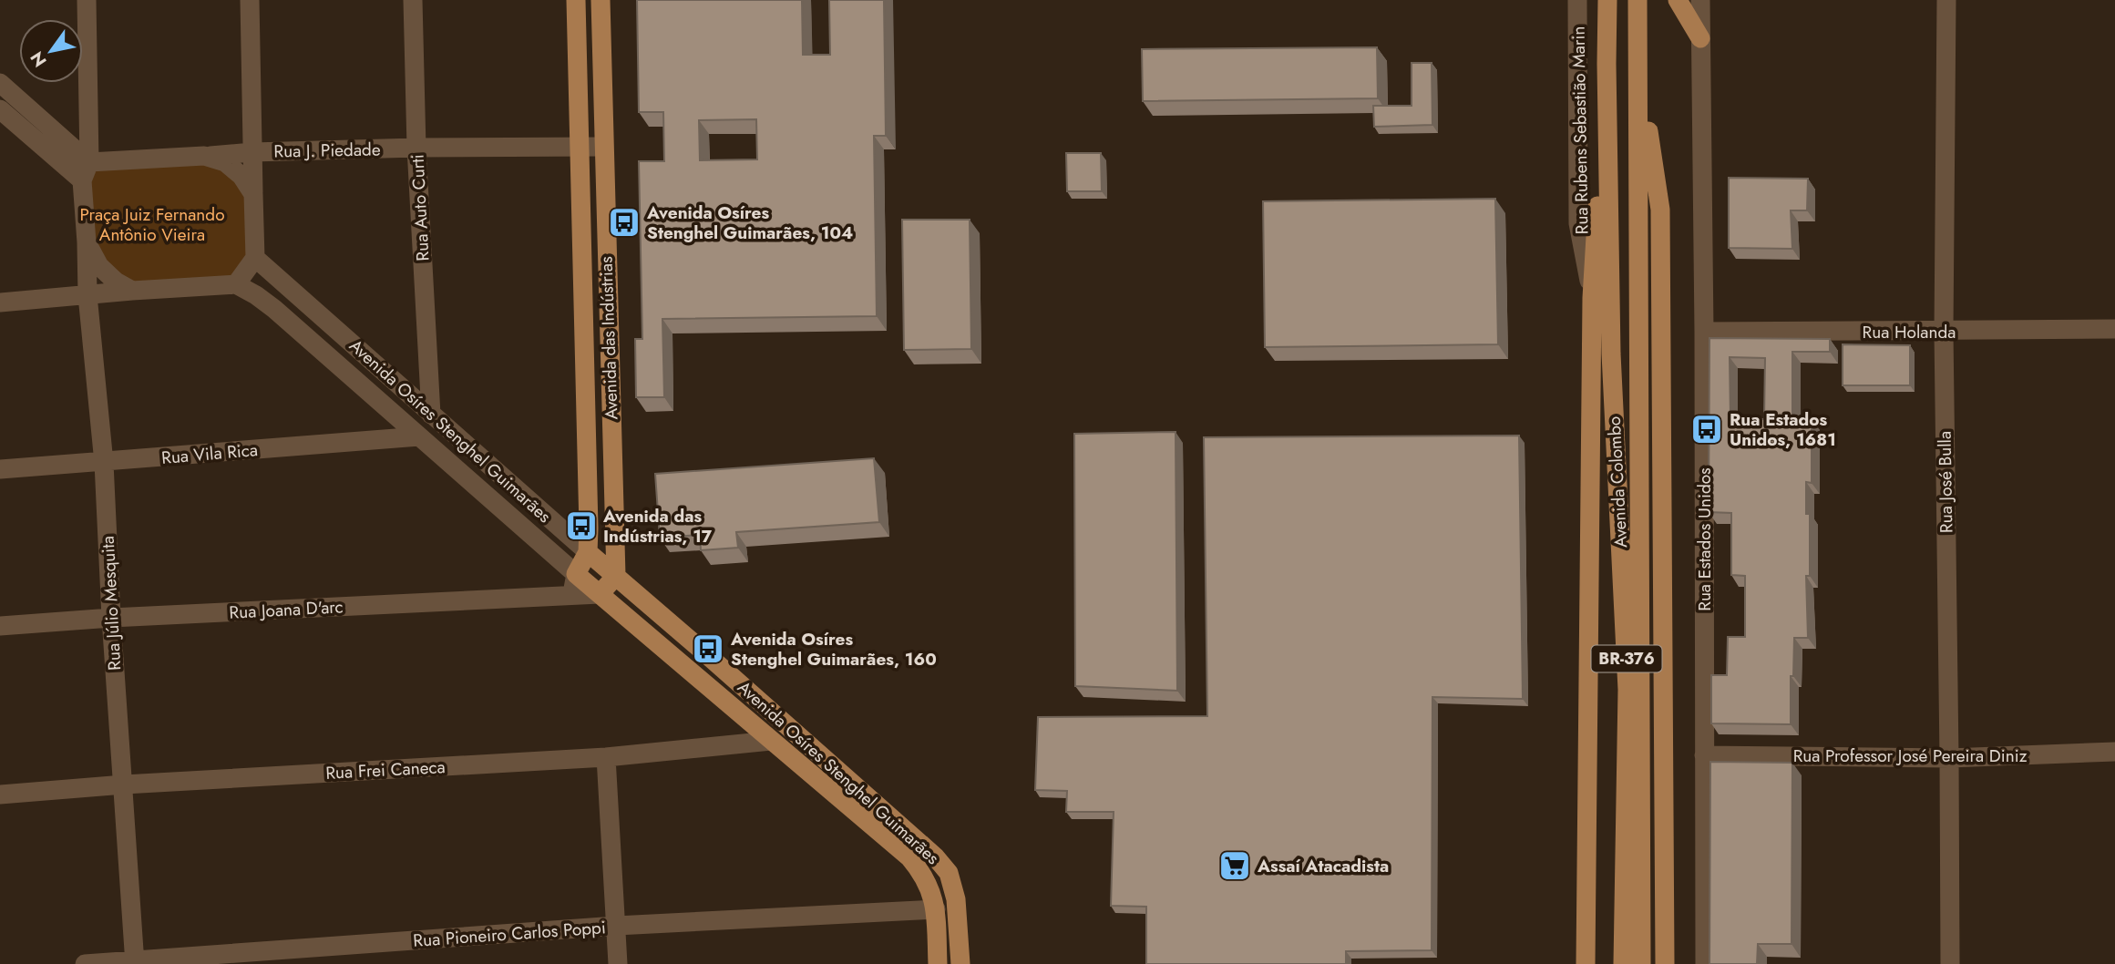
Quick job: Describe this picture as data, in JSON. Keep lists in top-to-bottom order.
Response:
{
  "streets": {
    "main road": [
      "Avenida das Indústrias",
      "Avenida Osíres Stenghel Guimarães",
      "Avenida Colombo",
      "BR-376"
    ],
    "street": [
      "Rua Rubens Sebastião Marin",
      "Rua J. Piedade",
      "Rua Auto Curti",
      "Rua Holanda",
      "Rua Vila Rica",
      "Rua José Bulla",
      "Rua Estados Unidos",
      "Rua Júlio Mesquita",
      "Rua Joana D'arc",
      "Rua Professor José Pereira Diniz",
      "Rua Frei Caneca",
      "Rua Pioneiro Carlos Poppi"
    ]
  },
  "crossings": [
    ["Rua J. Piedade", "Rua Auto Curti"],
    ["Rua J. Piedade", "Avenida das Indústrias"],
    ["Rua J. Piedade", "Avenida Osíres Stenghel Guimarães"],
    ["Rua J. Piedade", "Rua Júlio Mesquita"],
    ["Rua Auto Curti", "Avenida Osíres Stenghel Guimarães"],
    ["Rua Holanda", "Rua José Bulla"],
    ["Rua Holanda", "Rua Estados Unidos"],
    ["Avenida das Indústrias", "Avenida Osíres Stenghel Guimarães"],
    ["Avenida Osíres Stenghel Guimarães", "Rua Vila Rica"],
    ["Avenida Osíres Stenghel Guimarães", "Rua Júlio Mesquita"],
    ["Avenida Osíres Stenghel Guimarães", "Rua Joana D'arc"],
    ["Avenida Osíres Stenghel Guimarães", "Rua Frei Caneca"],
    ["Avenida Osíres Stenghel Guimarães", "Rua Pioneiro Carlos Poppi"],
    ["Rua Vila Rica", "Rua Júlio Mesquita"],
    ["Rua José Bulla", "Rua Professor José Pereira Diniz"],
    ["Rua Estados Unidos", "Rua Professor José Pereira Diniz"],
    ["Rua Júlio Mesquita", "Rua Joana D'arc"],
    ["Rua Júlio Mesquita", "Rua Frei Caneca"],
    ["Rua Júlio Mesquita", "Rua Pioneiro Carlos Poppi"]
  ],
  "parks": ["Praça Juiz Fernando Antônio Vieira"],
  "places": {
    "bus stop": [
      "Avenida Osíres Stenghel Guimarães, 104",
      "Rua Estados Unidos, 1681",
      "Avenida das Indústrias, 17",
      "Avenida Osíres Stenghel Guimarães, 160"
    ],
    "supermarket": ["Assaí Atacadista"]
  },
  "north": "bottom left"
}
